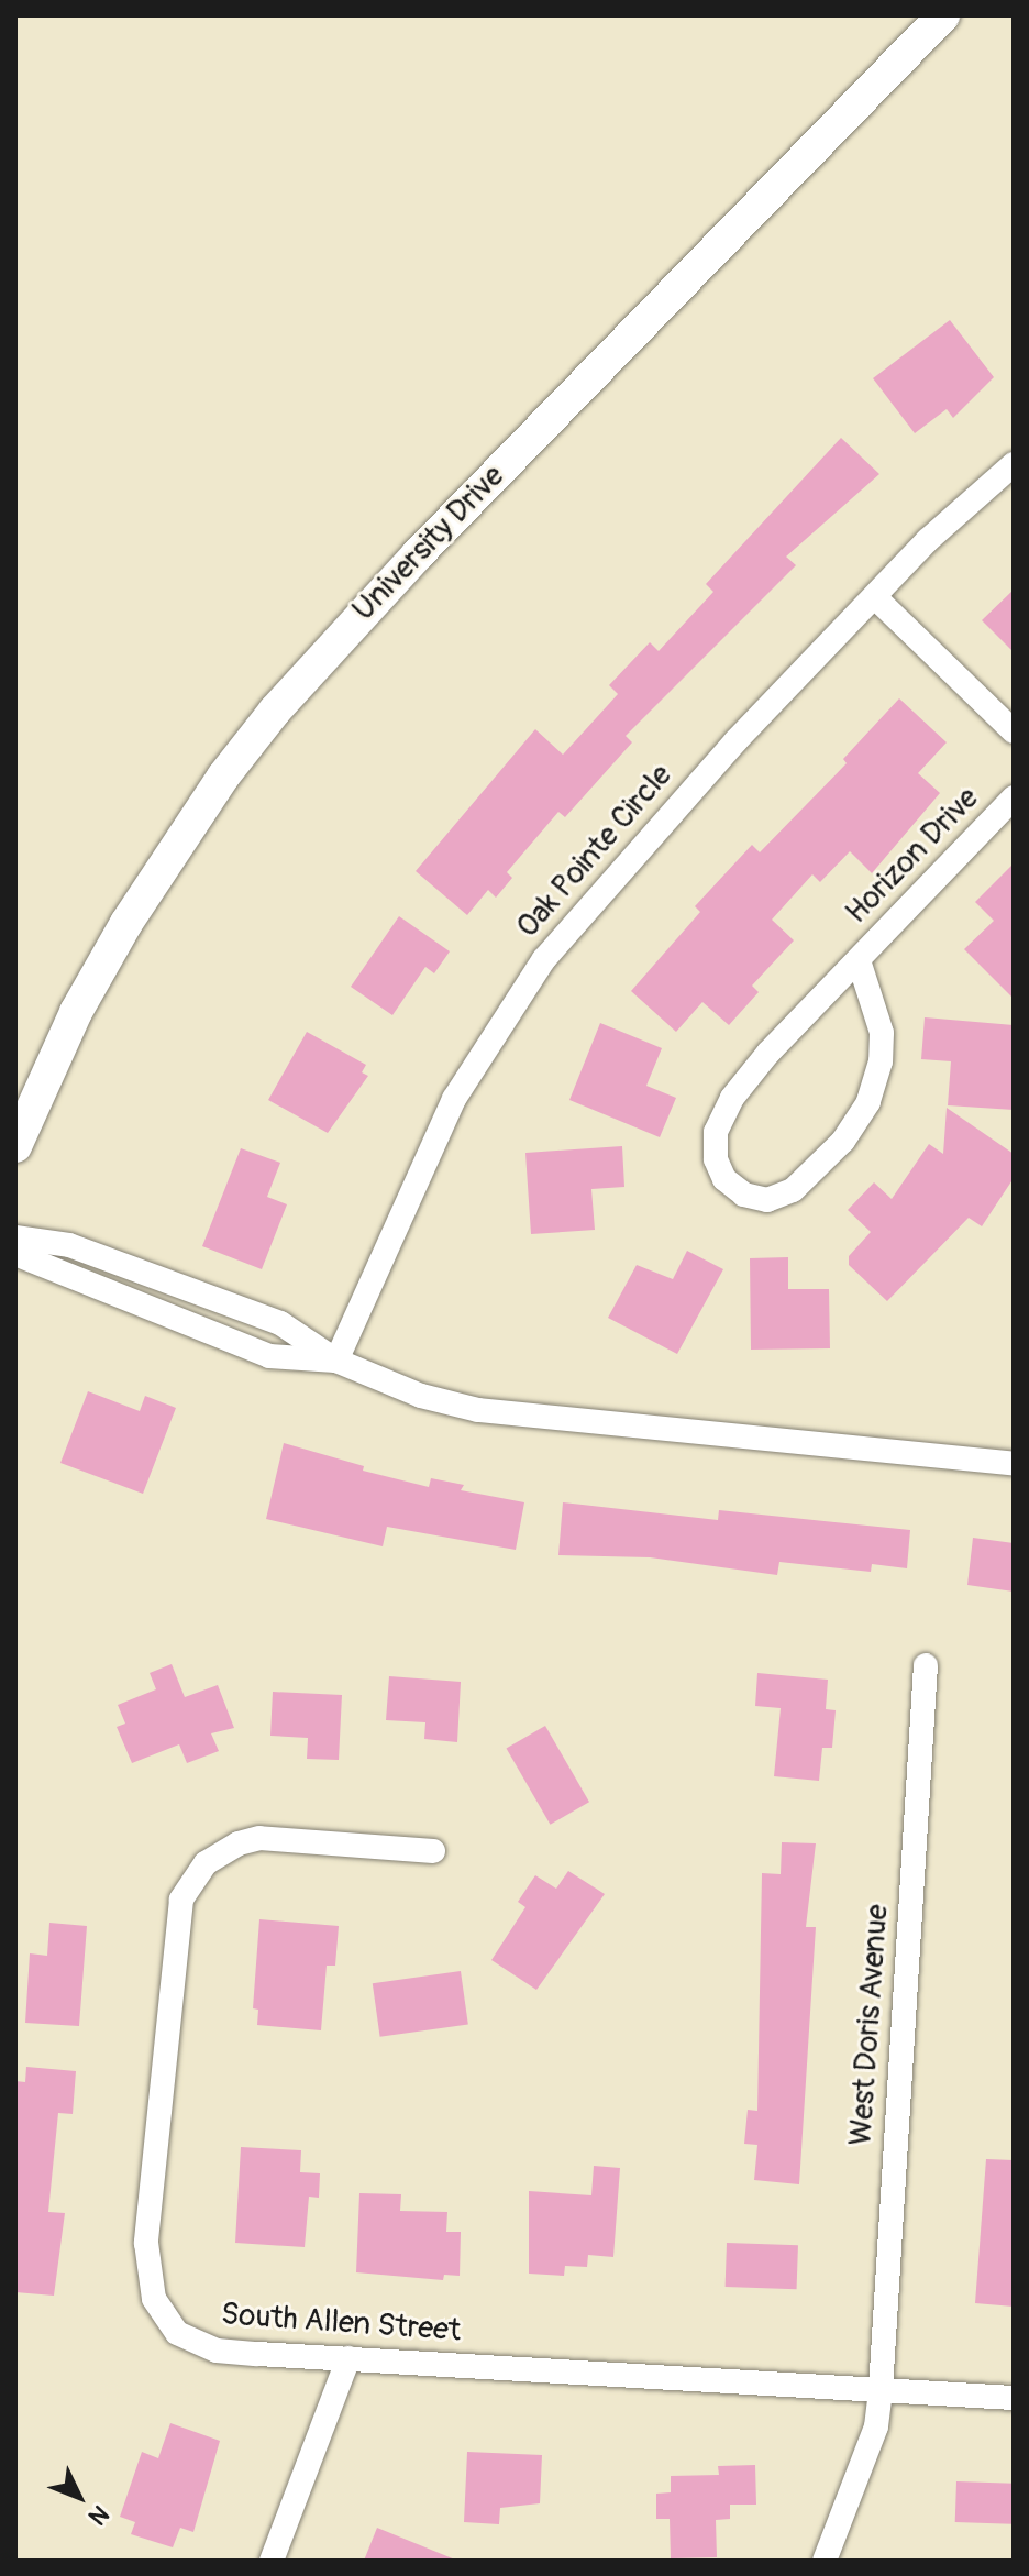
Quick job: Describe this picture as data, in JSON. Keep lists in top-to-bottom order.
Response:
{
  "streets": {
    "main road": ["University Drive"],
    "street": [
      "Oak Pointe Circle",
      "Horizon Drive",
      "West Doris Avenue",
      "South Allen Street"
    ]
  },
  "crossings": [
    ["West Doris Avenue", "South Allen Street"]
  ],
  "north": "bottom right"
}
